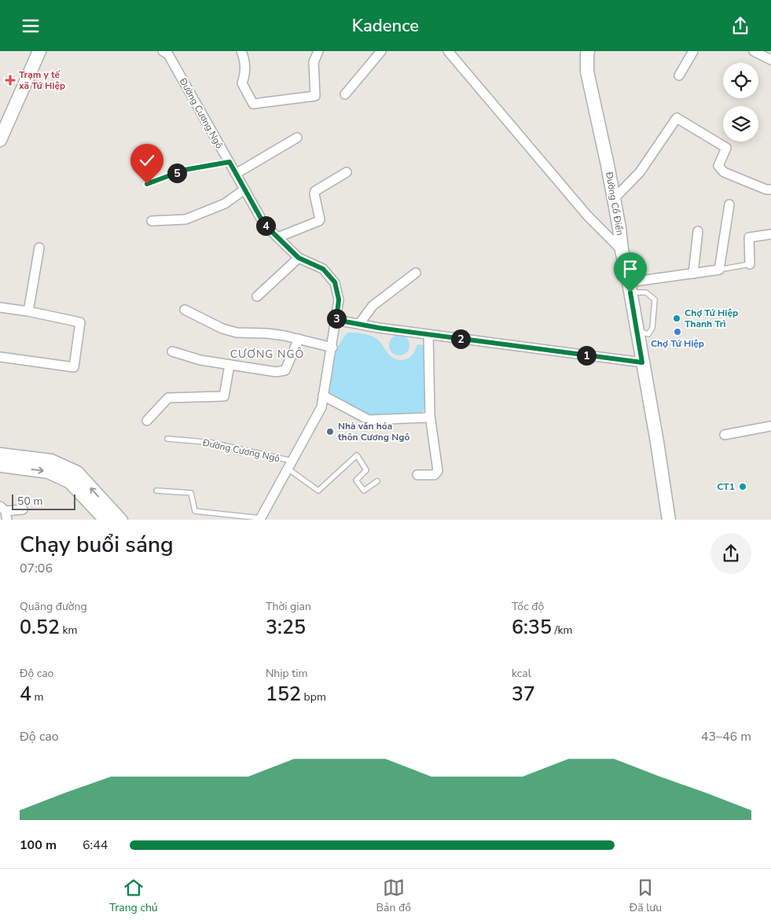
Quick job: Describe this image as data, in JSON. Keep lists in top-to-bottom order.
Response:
{
  "streets": {
    "street": ["Đường Cương Ngô", "Đường Cổ Điển"]
  },
  "districts": ["CƯƠNG NGÔ"],
  "places": {
    "health": ["Trạm y tế xã Tứ Hiệp"],
    "other": [
      "Chợ Tứ Hiệp Thanh Trì",
      "Chợ Tứ Hiệp",
      "Nhà văn hóa thôn Cương Ngô",
      "CT1"
    ]
  },
  "scale_bar": "50 m",
  "page": {
    "header": "Kadence",
    "pins": [
      "5",
      "4",
      "3",
      "2",
      "1"
    ],
    "scale": "50 m",
    "heading": ["Chạy buổi sáng", "07:06"],
    "stats": [
      ["Quãng đường", "0.52 km"],
      ["Thời gian", "3:25"],
      ["Tốc độ", "6:35 /km"],
      ["Độ cao", "4 m"],
      ["Nhịp tim", "152 bpm"],
      ["kcal", "37"]
    ],
    "chart": ["Độ cao", "43–46 m"],
    "list": [
      {
        "name": "100 m",
        "note": "6:44"
      }
    ],
    "tabs": ["Trang chủ", "Bản đồ", "Đã lưu"]
  }
}
